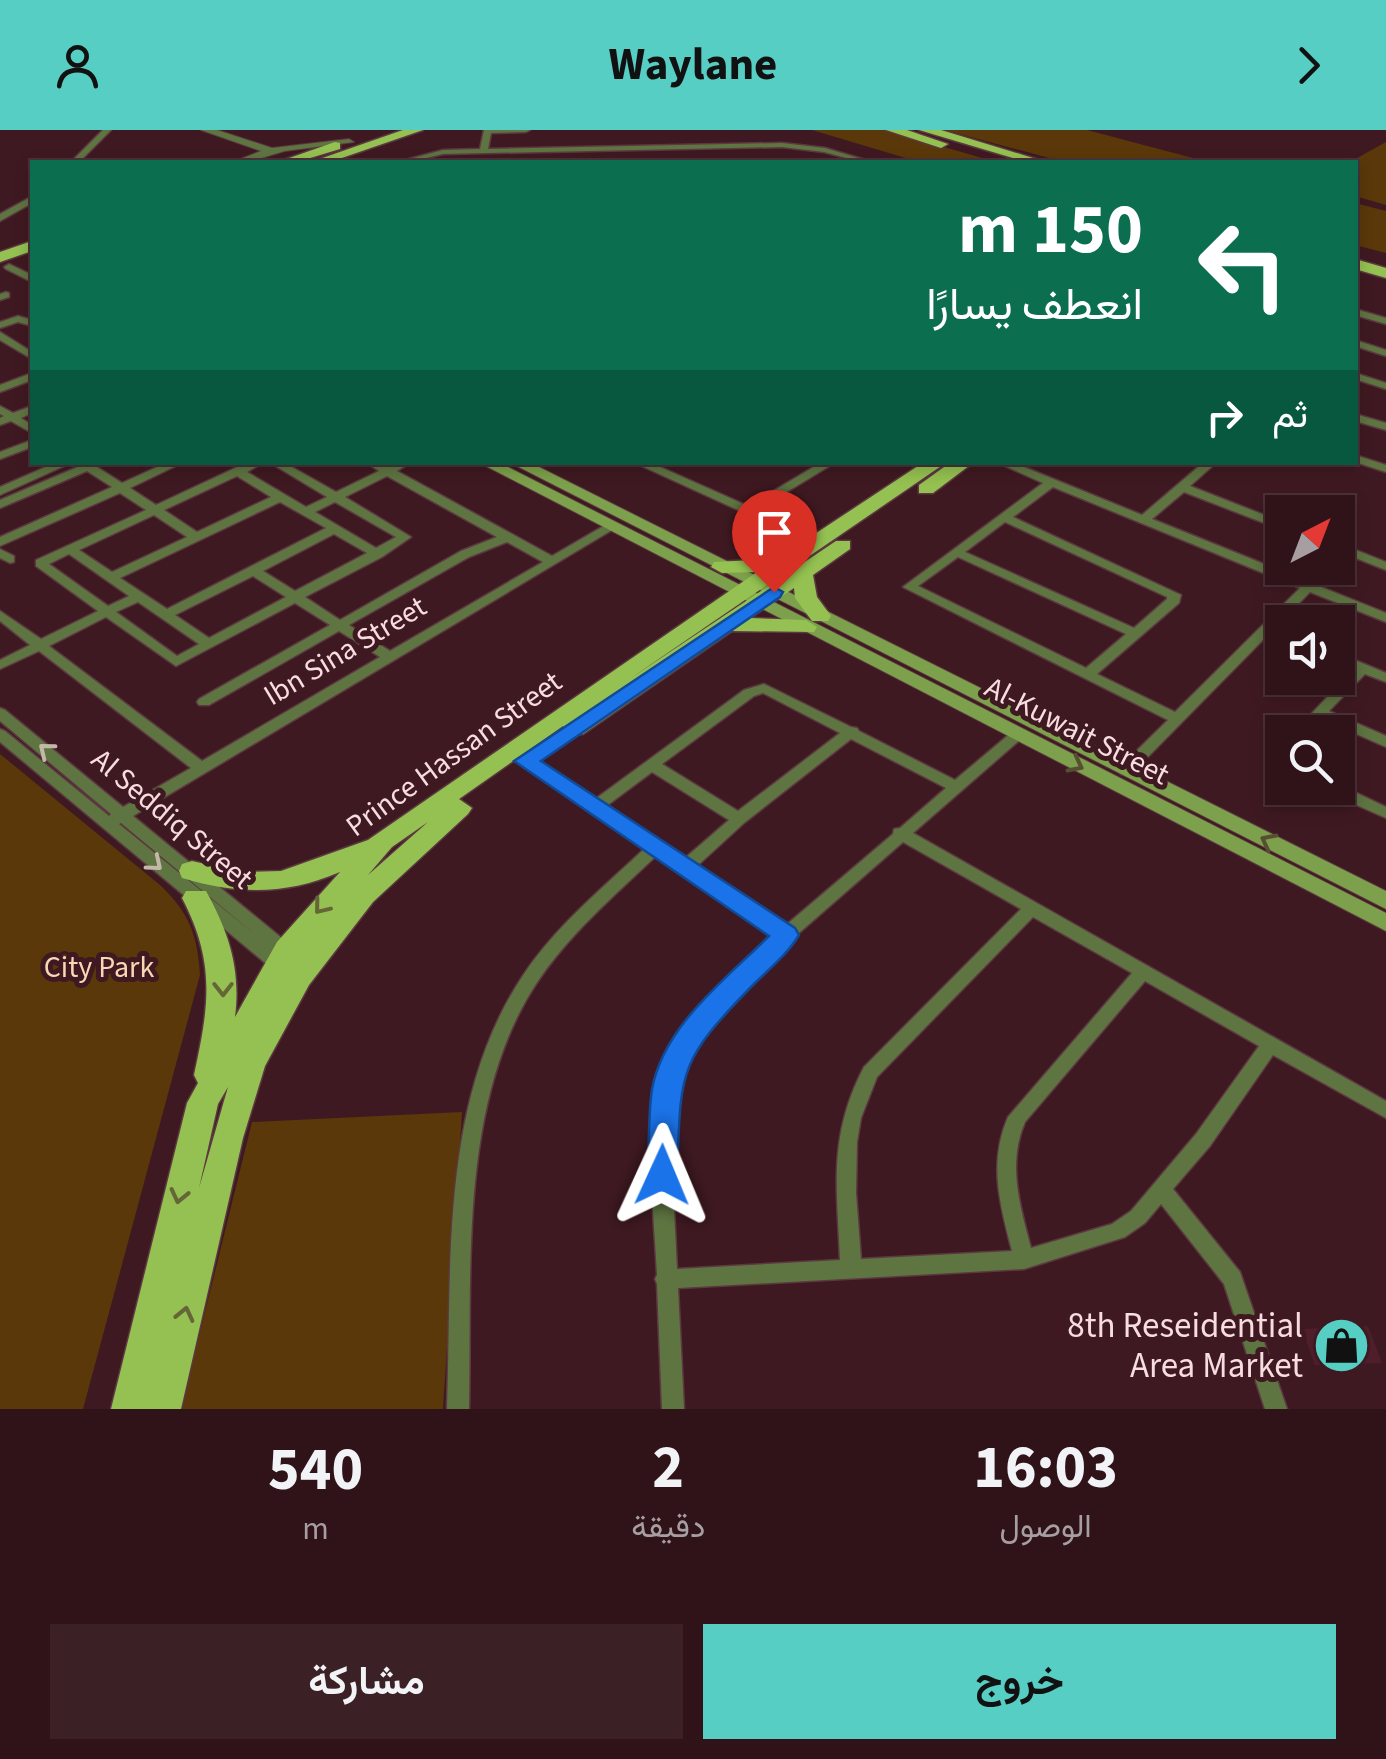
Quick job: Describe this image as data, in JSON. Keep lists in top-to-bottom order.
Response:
{
  "streets": {
    "main road": ["Al-Kuwait Street", "Prince Hassan Street"],
    "street": ["Ibn Sina Street", "Al Seddiq Street"]
  },
  "crossings": [
    ["Ibn Sina Street", "Al Seddiq Street"],
    ["Al-Kuwait Street", "Prince Hassan Street"],
    ["Prince Hassan Street", "Al Seddiq Street"]
  ],
  "parks": ["City Park"],
  "places": {
    "shop": ["8th Reseidential Area Market"]
  },
  "north": "top right",
  "page": {
    "header": "Waylane",
    "turn": ["150 m", "انعطف يسارًا"],
    "then": "ثم",
    "eta": [
      "16:03",
      "الوصول",
      "2",
      "دقيقة",
      "540",
      "m"
    ],
    "buttons": ["خروج", "مشاركة"]
  }
}
